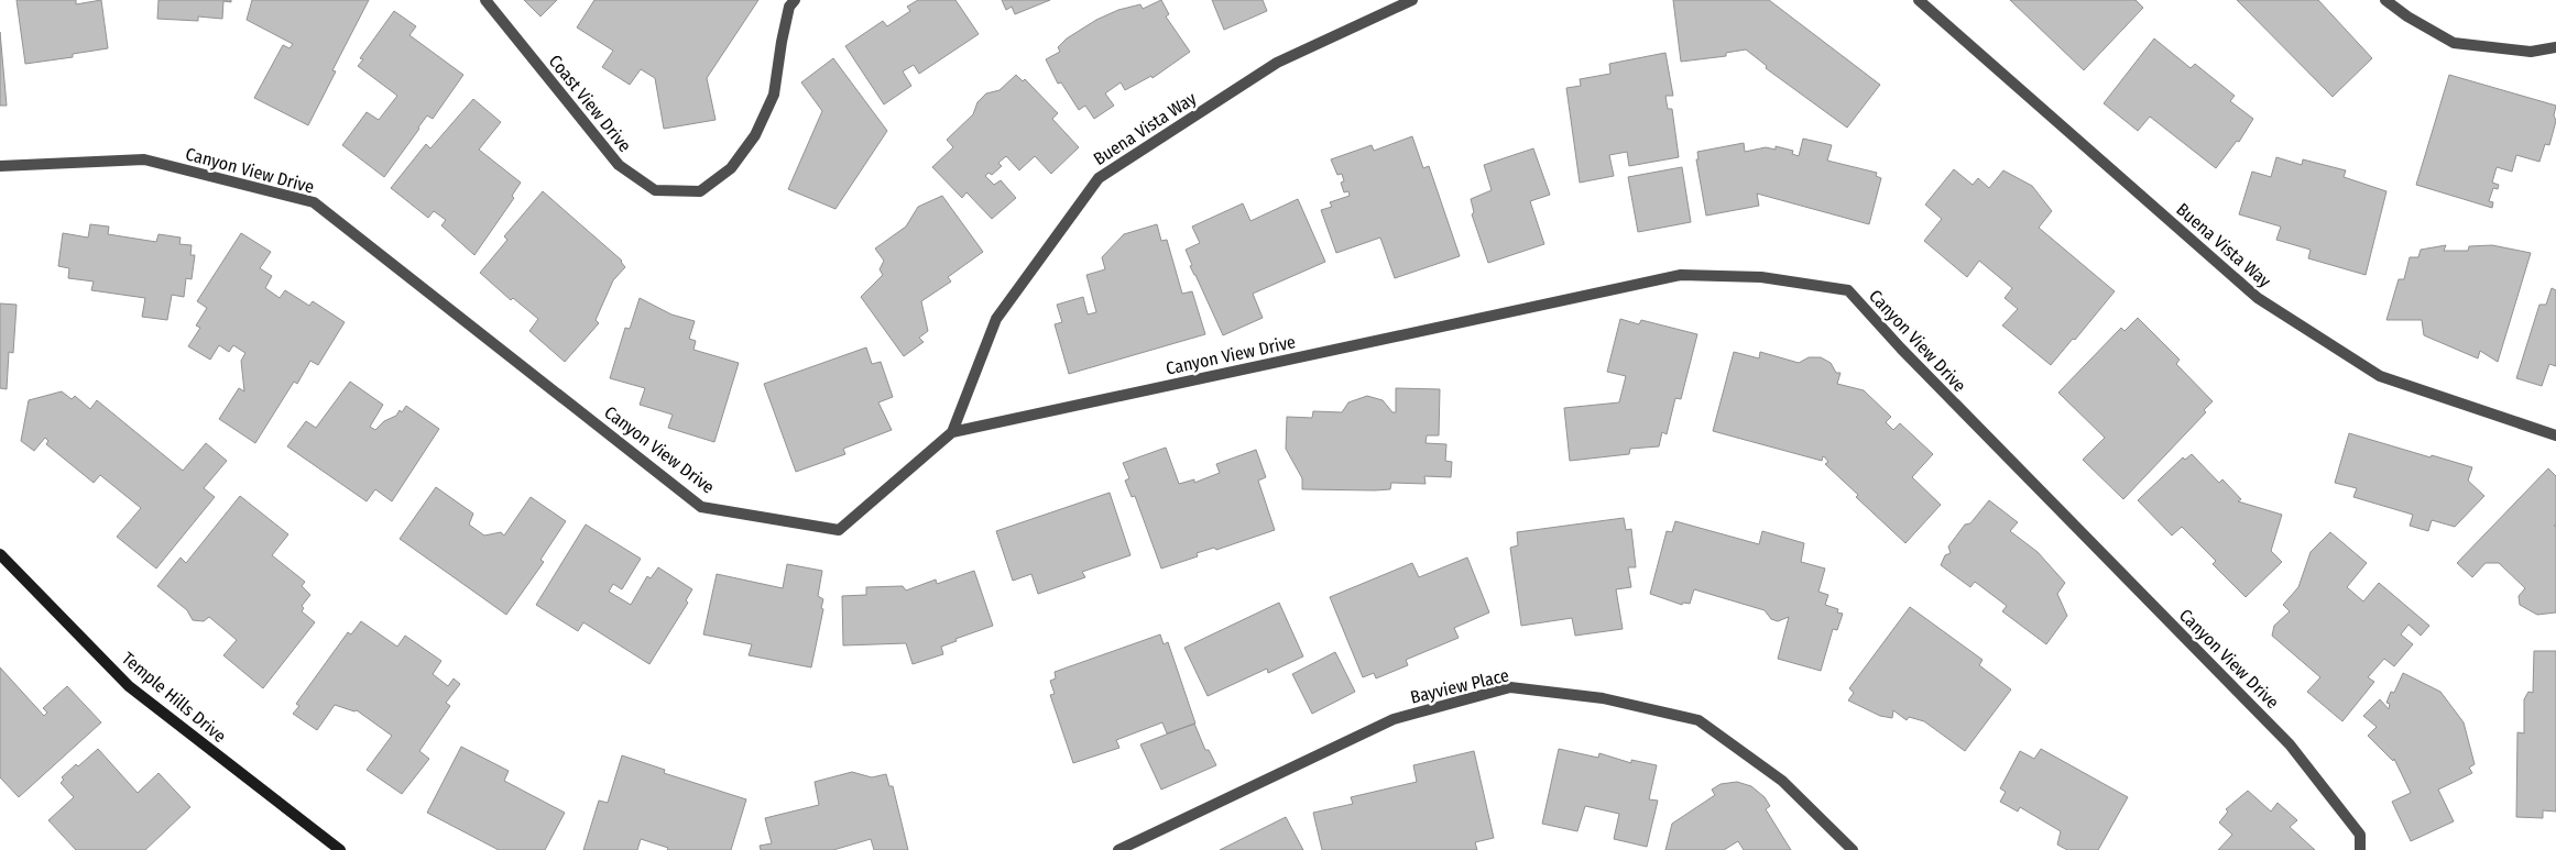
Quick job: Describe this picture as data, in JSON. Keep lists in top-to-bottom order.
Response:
{
  "streets": {
    "street": [
      "Coast View Drive",
      "Buena Vista Way",
      "Canyon View Drive",
      "Bayview Place",
      "Temple Hills Drive"
    ]
  },
  "crossings": [
    ["Buena Vista Way", "Canyon View Drive"]
  ]
}
